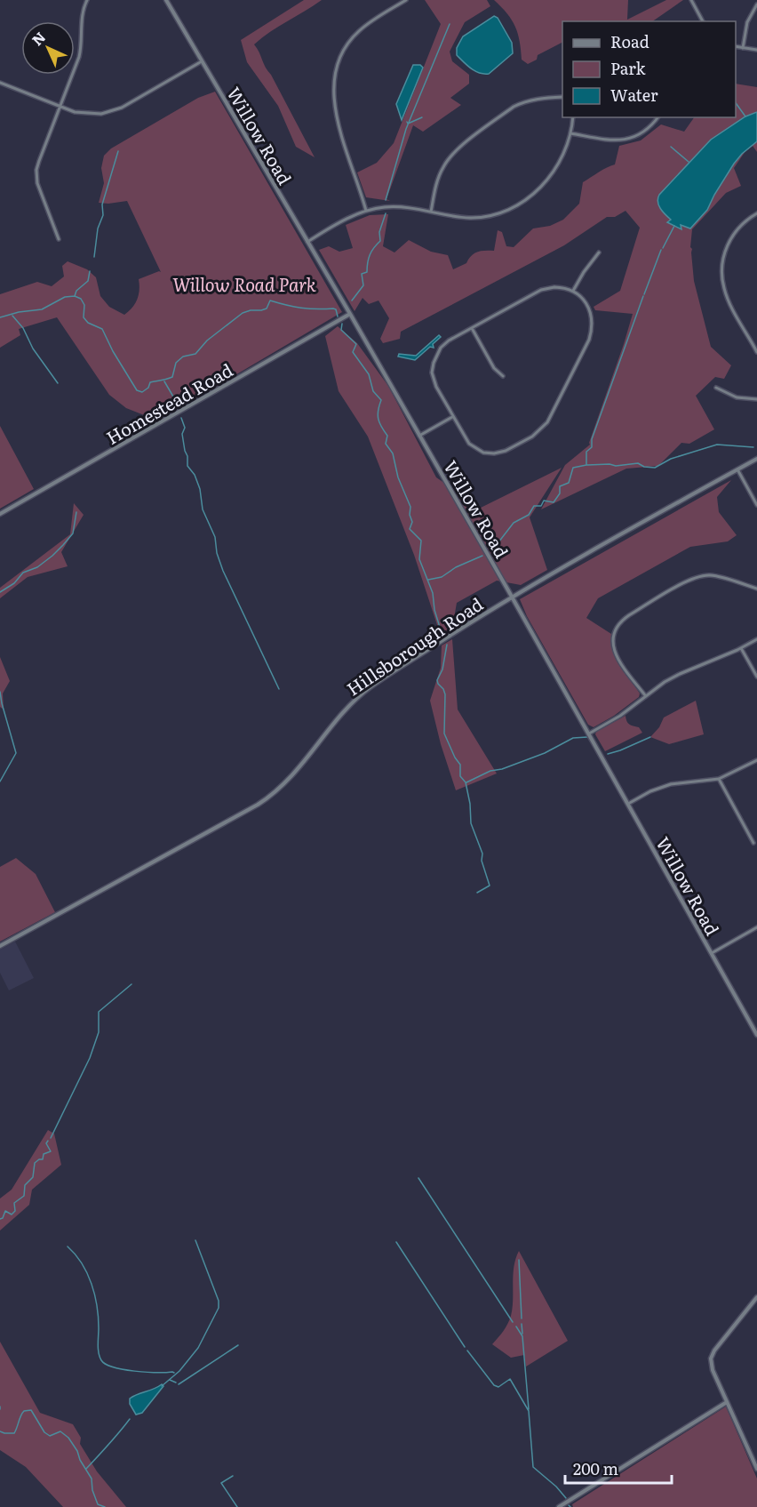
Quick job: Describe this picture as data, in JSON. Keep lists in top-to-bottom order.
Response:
{
  "streets": {
    "street": ["Willow Road", "Homestead Road", "Hillsborough Road"]
  },
  "crossings": [
    ["Willow Road", "Homestead Road"],
    ["Willow Road", "Hillsborough Road"]
  ],
  "parks": ["Willow Road Park"],
  "legend": ["Road", "Park", "Water"],
  "scale_bar": "200 m",
  "north": "top left"
}
